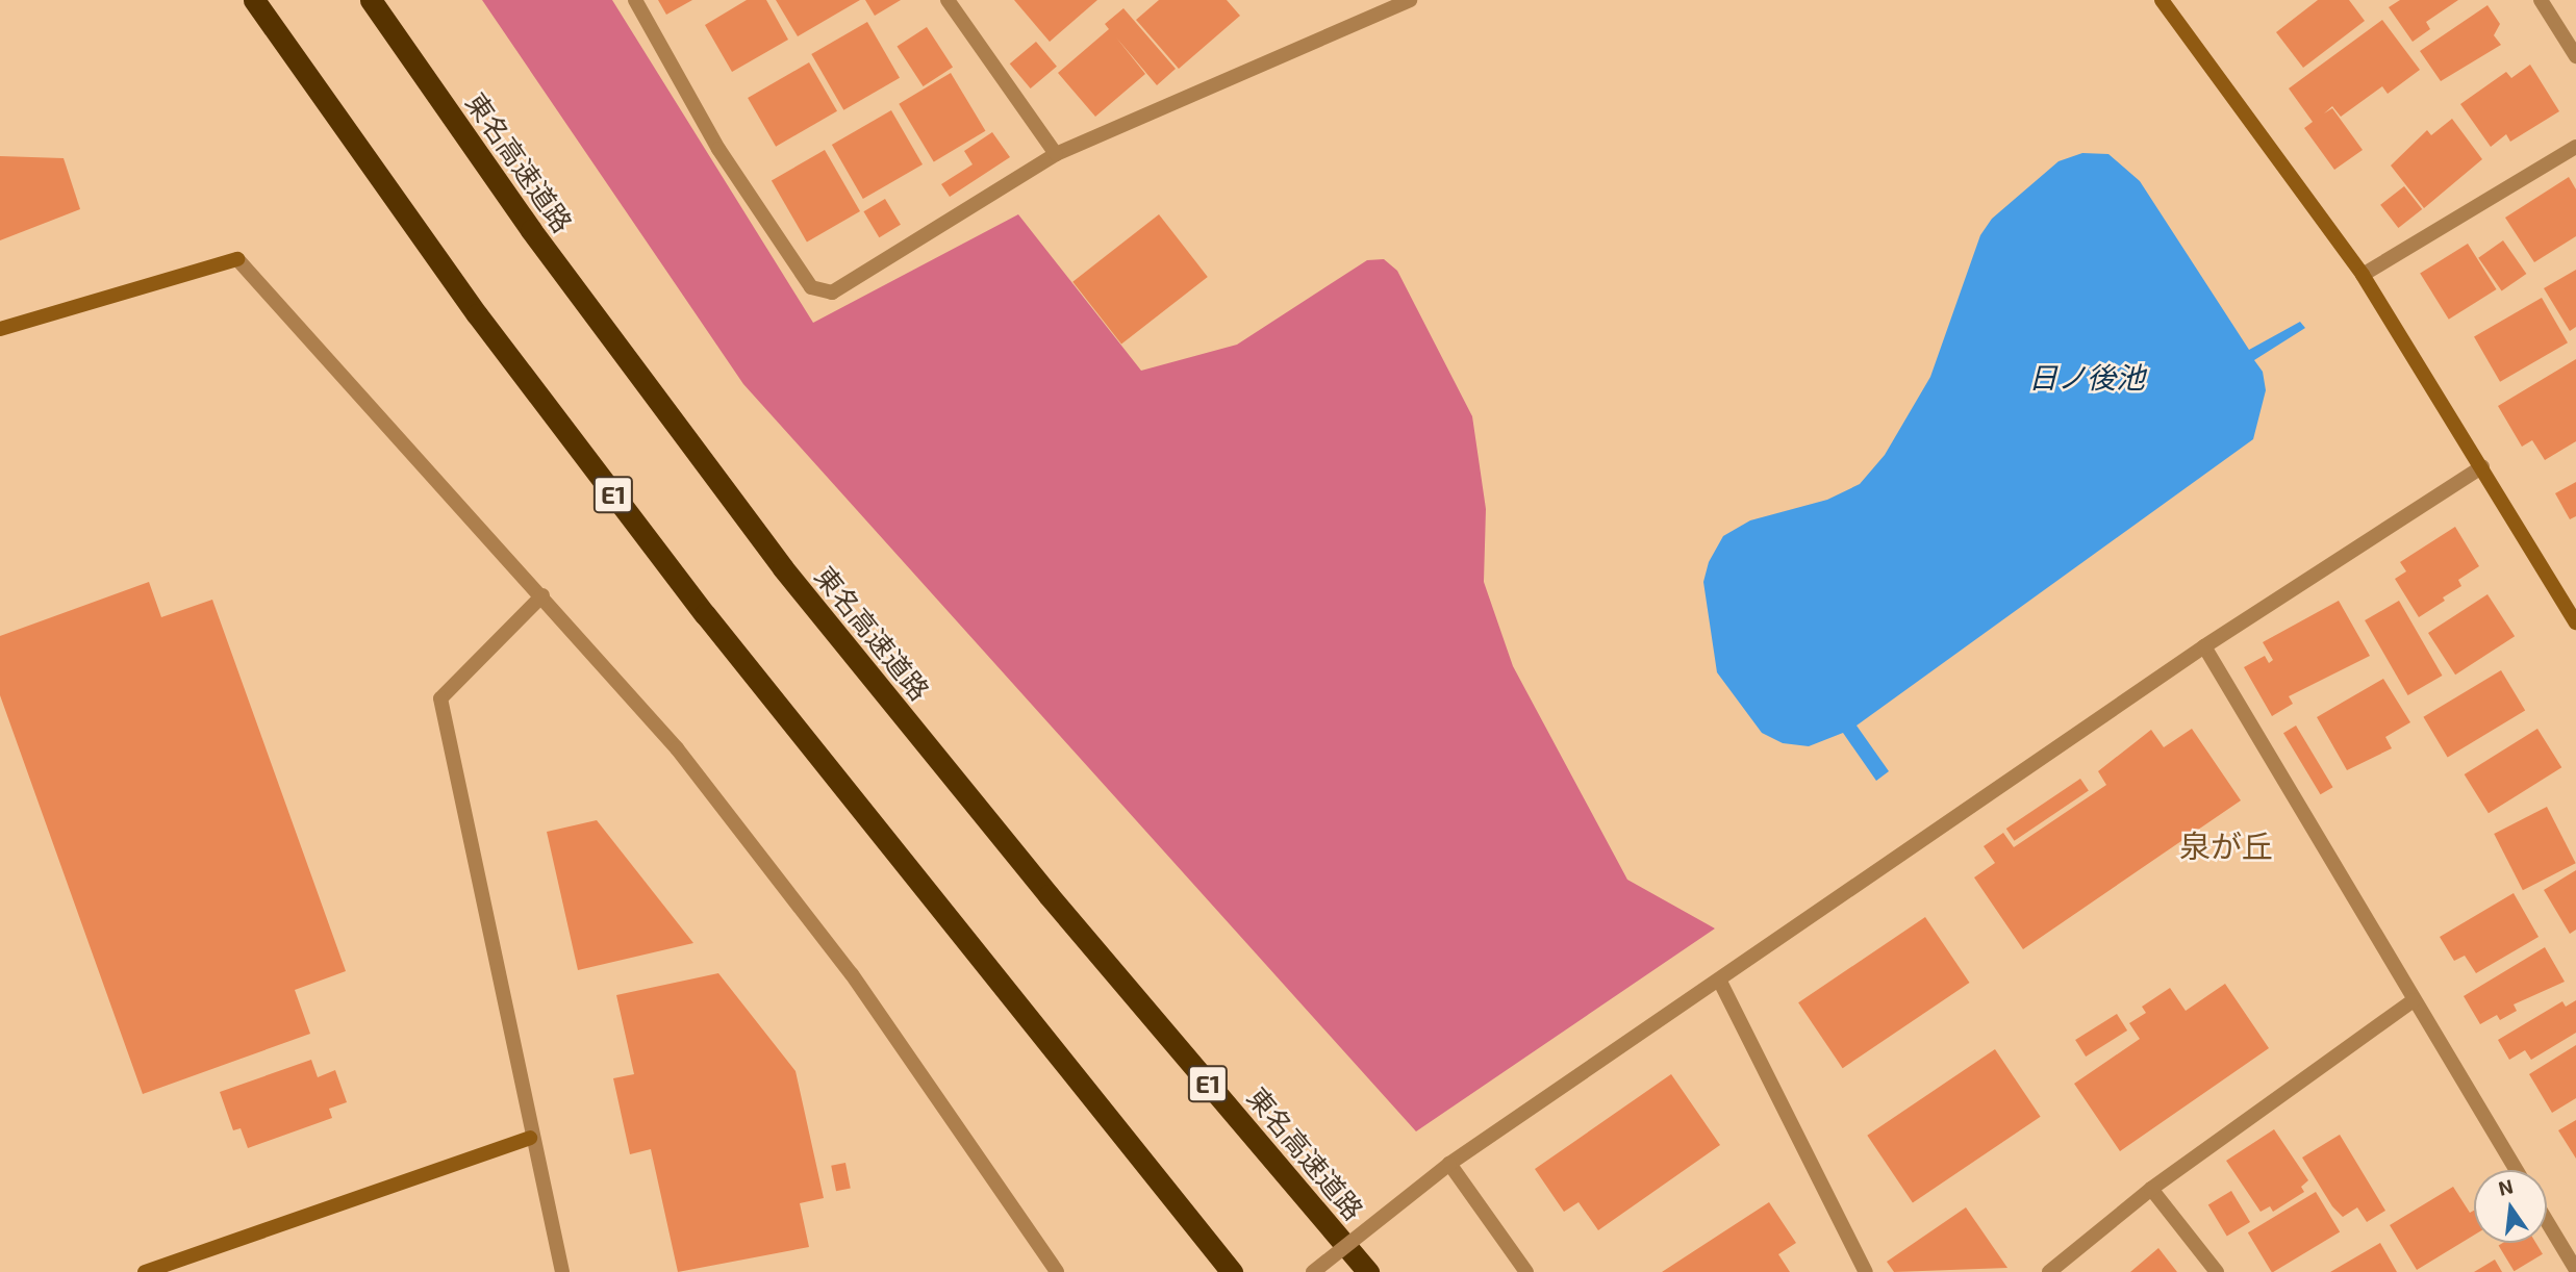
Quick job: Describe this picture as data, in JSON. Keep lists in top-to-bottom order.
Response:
{
  "streets": {
    "highway": ["東名高速道路", "E1"]
  },
  "districts": ["泉が丘"],
  "water": ["日ノ後池"],
  "north": "top"
}
